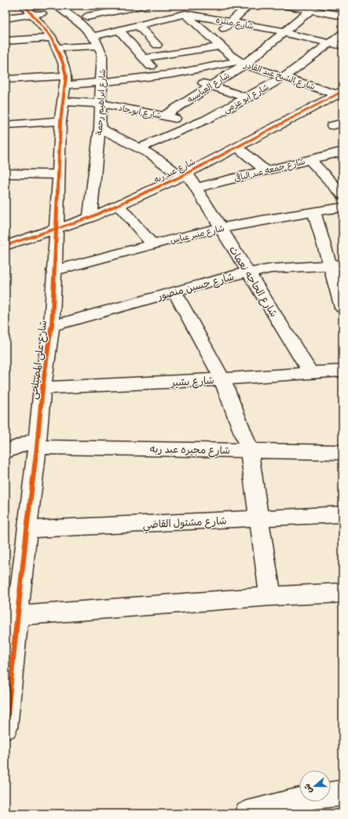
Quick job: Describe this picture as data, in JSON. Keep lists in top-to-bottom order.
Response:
{
  "streets": {
    "street": [
      "شارع منتزه",
      "شارع الشيخ عبد القادر",
      "شارع العباسيه",
      "شارع ابو عزمى",
      "شارع ابراهيم رحمة",
      "شارع ابو جاد",
      "شارع جمعه عبد الباقى",
      "شارع عبد ربه",
      "شارع منير عباس",
      "شارع الحاجه نعمات",
      "شارع حسين منصور",
      "شارع على المصيلحى",
      "شارع بشير",
      "شارع مجيره عبد ربه",
      "شارع مشتول القاضي"
    ]
  },
  "crossings": [
    ["شارع منتزه", "شارع الشيخ عبد القادر"],
    ["شارع منتزه", "شارع العباسيه"],
    ["شارع منتزه", "شارع ابو عزمى"],
    ["شارع الشيخ عبد القادر", "شارع العباسيه"],
    ["شارع الشيخ عبد القادر", "شارع ابو عزمى"],
    ["شارع الشيخ عبد القادر", "شارع عبد ربه"],
    ["شارع العباسيه", "شارع ابو جاد"],
    ["شارع ابو عزمى", "شارع ابو جاد"],
    ["شارع ابو عزمى", "شارع الحاجه نعمات"],
    ["شارع ابراهيم رحمة", "شارع ابو جاد"],
    ["شارع ابراهيم رحمة", "شارع عبد ربه"],
    ["شارع ابراهيم رحمة", "شارع الحاجه نعمات"],
    ["شارع ابو جاد", "شارع على المصيلحى"],
    ["شارع جمعه عبد الباقى", "شارع الحاجه نعمات"],
    ["شارع عبد ربه", "شارع الحاجه نعمات"],
    ["شارع عبد ربه", "شارع على المصيلحى"],
    ["شارع منير عباس", "شارع الحاجه نعمات"],
    ["شارع منير عباس", "شارع على المصيلحى"],
    ["شارع الحاجه نعمات", "شارع حسين منصور"],
    ["شارع الحاجه نعمات", "شارع بشير"],
    ["شارع حسين منصور", "شارع على المصيلحى"],
    ["شارع على المصيلحى", "شارع بشير"],
    ["شارع على المصيلحى", "شارع مجيره عبد ربه"],
    ["شارع على المصيلحى", "شارع مشتول القاضي"]
  ],
  "north": "left"
}
